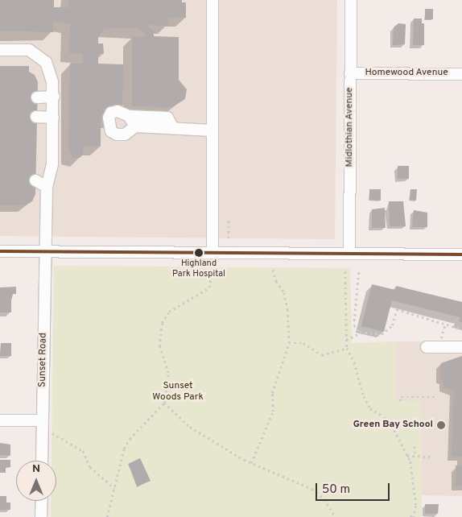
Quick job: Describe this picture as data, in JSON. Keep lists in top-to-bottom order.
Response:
{
  "streets": {
    "street": ["Homewood Avenue", "Midlothian Avenue", "Sunset Road"]
  },
  "crossings": [
    ["Homewood Avenue", "Midlothian Avenue"]
  ],
  "parks": ["Sunset Woods Park"],
  "places": ["Highland Park Hospital", "Green Bay School"],
  "scale_bar": "50 m",
  "north": "top"
}
